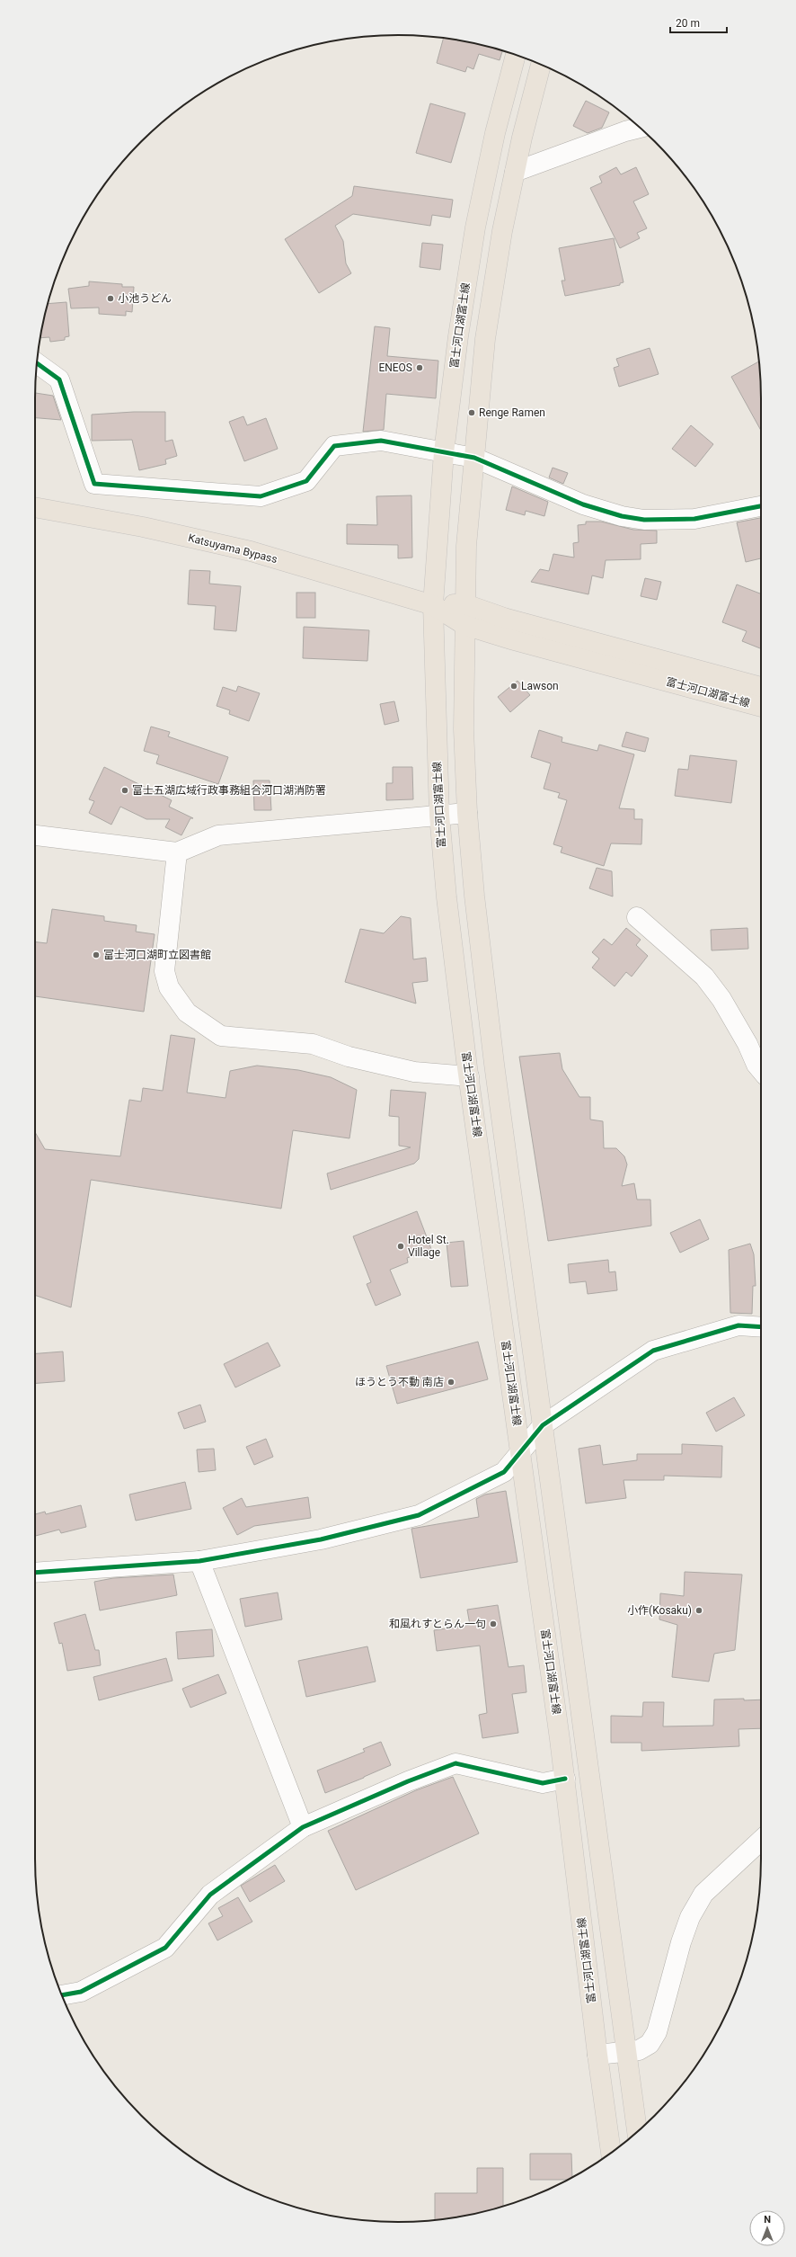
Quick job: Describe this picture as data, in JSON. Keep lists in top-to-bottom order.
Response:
{
  "streets": {
    "main road": ["富士河口湖富士線", "Katsuyama Bypass"]
  },
  "crossings": [
    ["富士河口湖富士線", "Katsuyama Bypass"]
  ],
  "places": [
    "小池うどん",
    "ENEOS",
    "Renge Ramen",
    "Lawson",
    "富士五湖広域行政事務組合河口湖消防署",
    "富士河口湖町立図書館",
    "Hotel St. Village",
    "ほうとう不動 南店",
    "小作(Kosaku)",
    "和風れすとらん一句"
  ],
  "scale_bar": "20 m",
  "north": "top"
}
